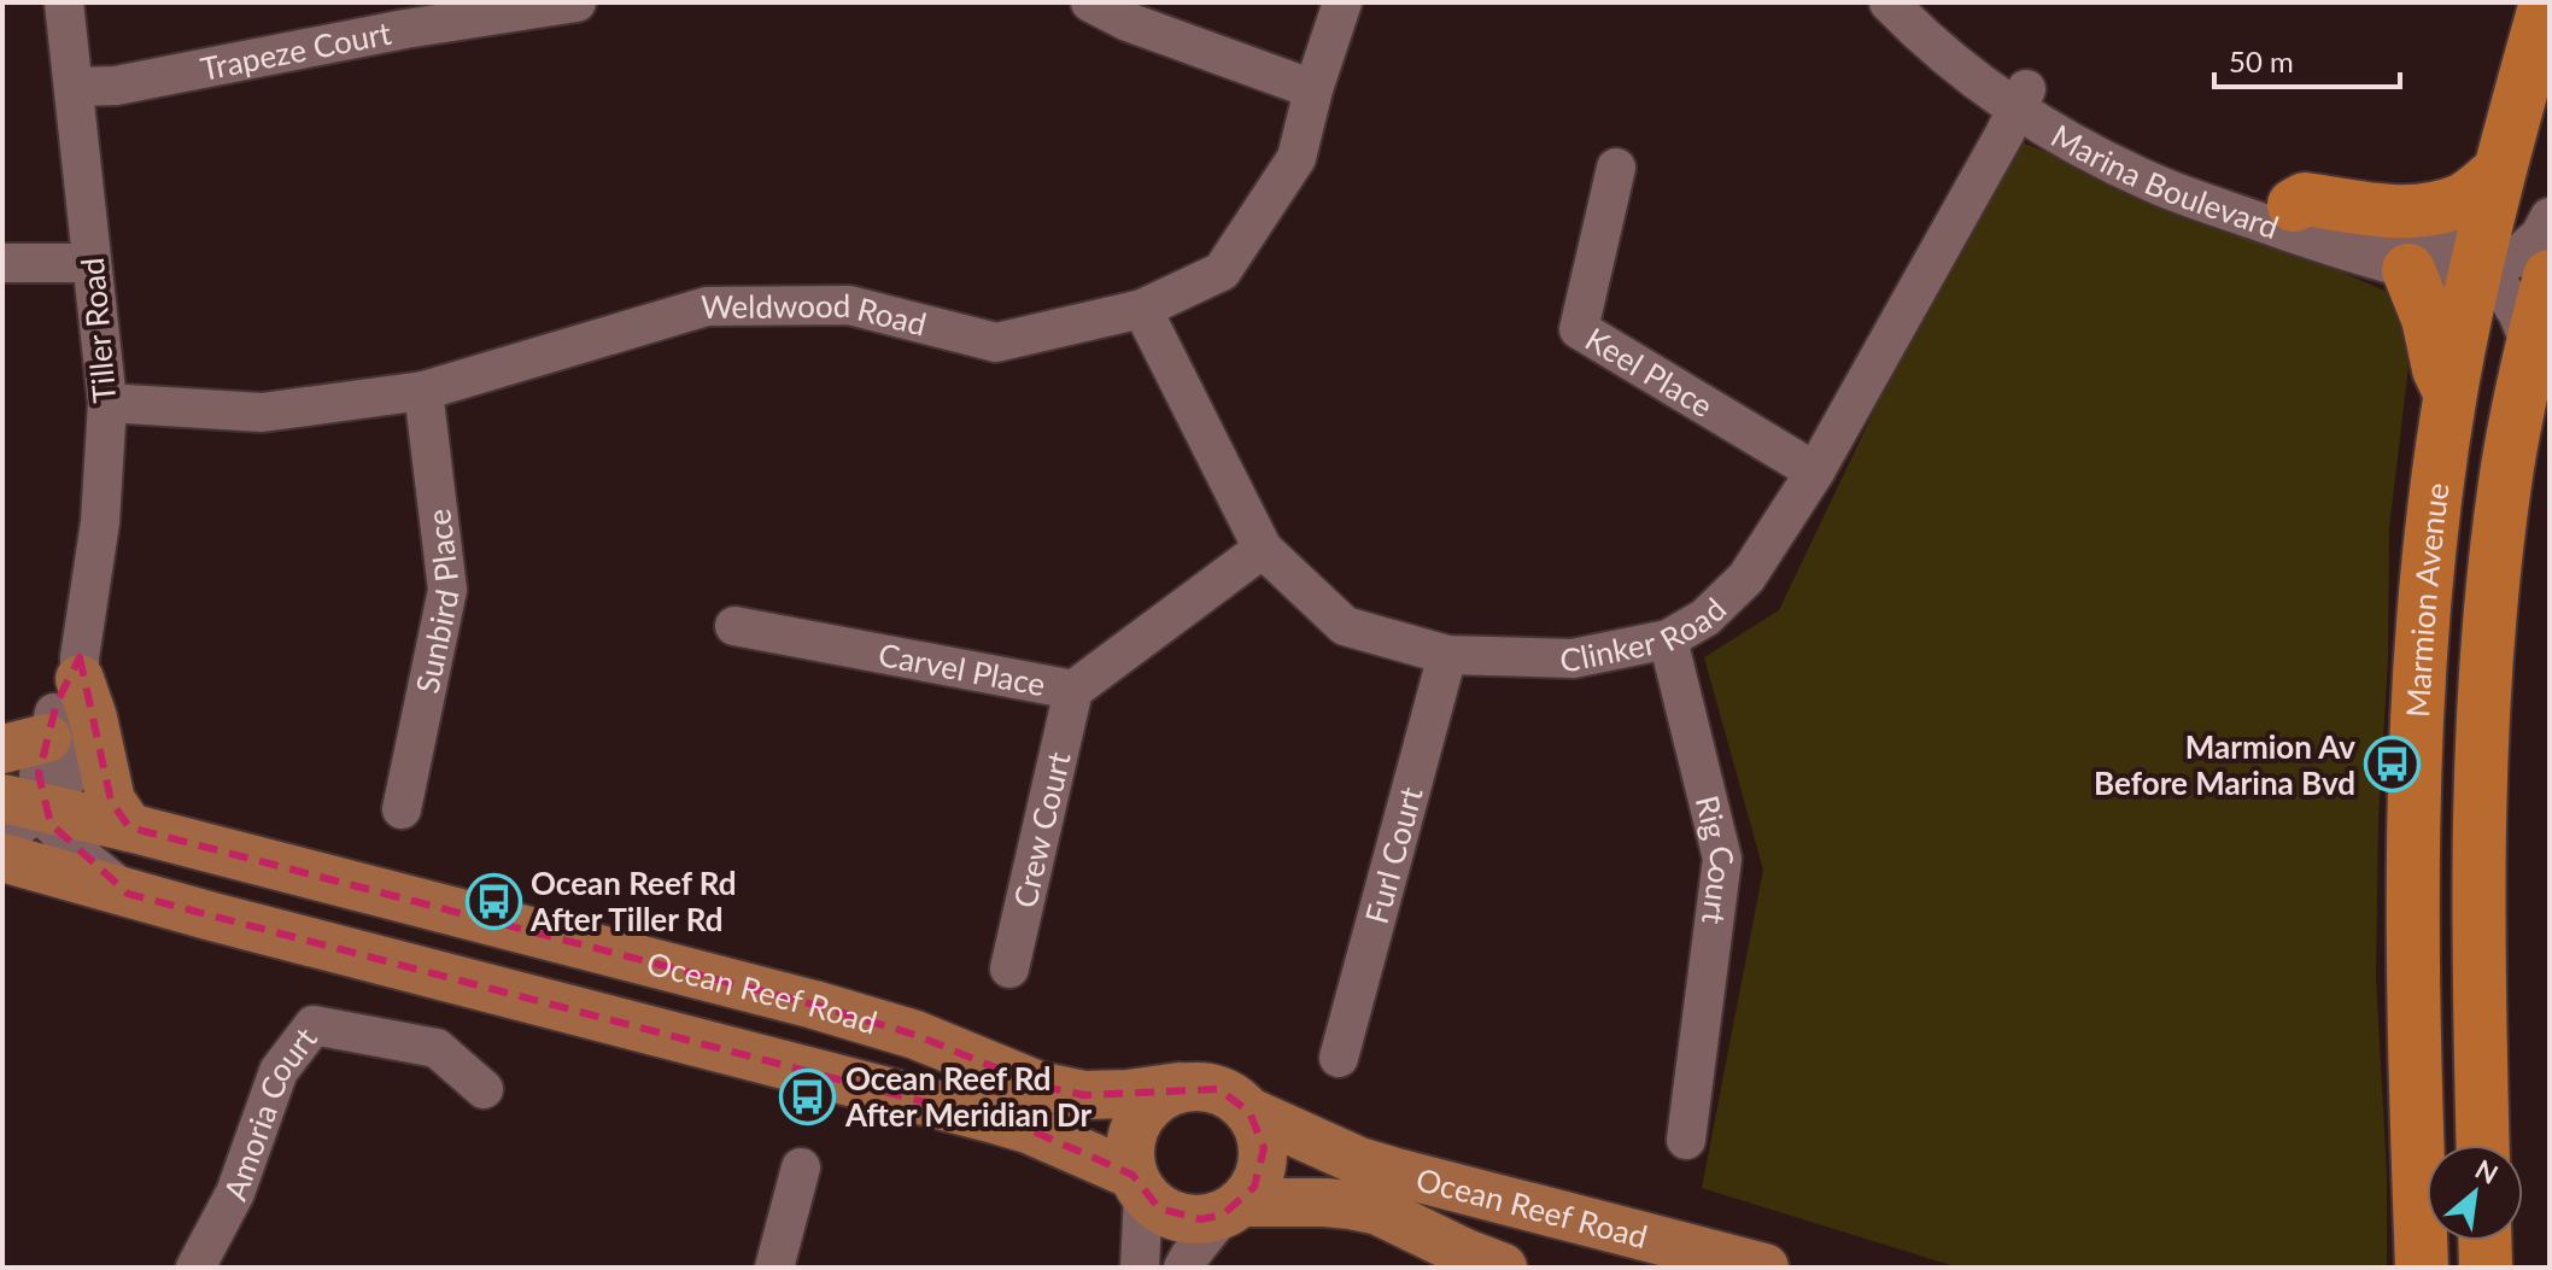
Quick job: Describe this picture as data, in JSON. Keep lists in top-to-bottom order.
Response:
{
  "streets": {
    "highway": ["Marmion Avenue"],
    "main road": ["Ocean Reef Road"],
    "street": [
      "Trapeze Court",
      "Marina Boulevard",
      "Weldwood Road",
      "Tiller Road",
      "Keel Place",
      "Sunbird Place",
      "Clinker Road",
      "Carvel Place",
      "Crew Court",
      "Furl Court",
      "Rig Court",
      "Amoria Court"
    ]
  },
  "crossings": [
    ["Trapeze Court", "Tiller Road"],
    ["Marina Boulevard", "Marmion Avenue"],
    ["Marina Boulevard", "Clinker Road"],
    ["Weldwood Road", "Tiller Road"],
    ["Weldwood Road", "Sunbird Place"],
    ["Weldwood Road", "Clinker Road"],
    ["Tiller Road", "Ocean Reef Road"],
    ["Keel Place", "Clinker Road"],
    ["Clinker Road", "Carvel Place"],
    ["Clinker Road", "Furl Court"],
    ["Clinker Road", "Rig Court"],
    ["Carvel Place", "Crew Court"]
  ],
  "places": {
    "bus stop": ["Marmion Av Before Marina Bvd", "Ocean Reef Rd After Tiller Rd", "Ocean Reef Rd After Meridian Dr"]
  },
  "scale_bar": "50 m",
  "north": "top right"
}
